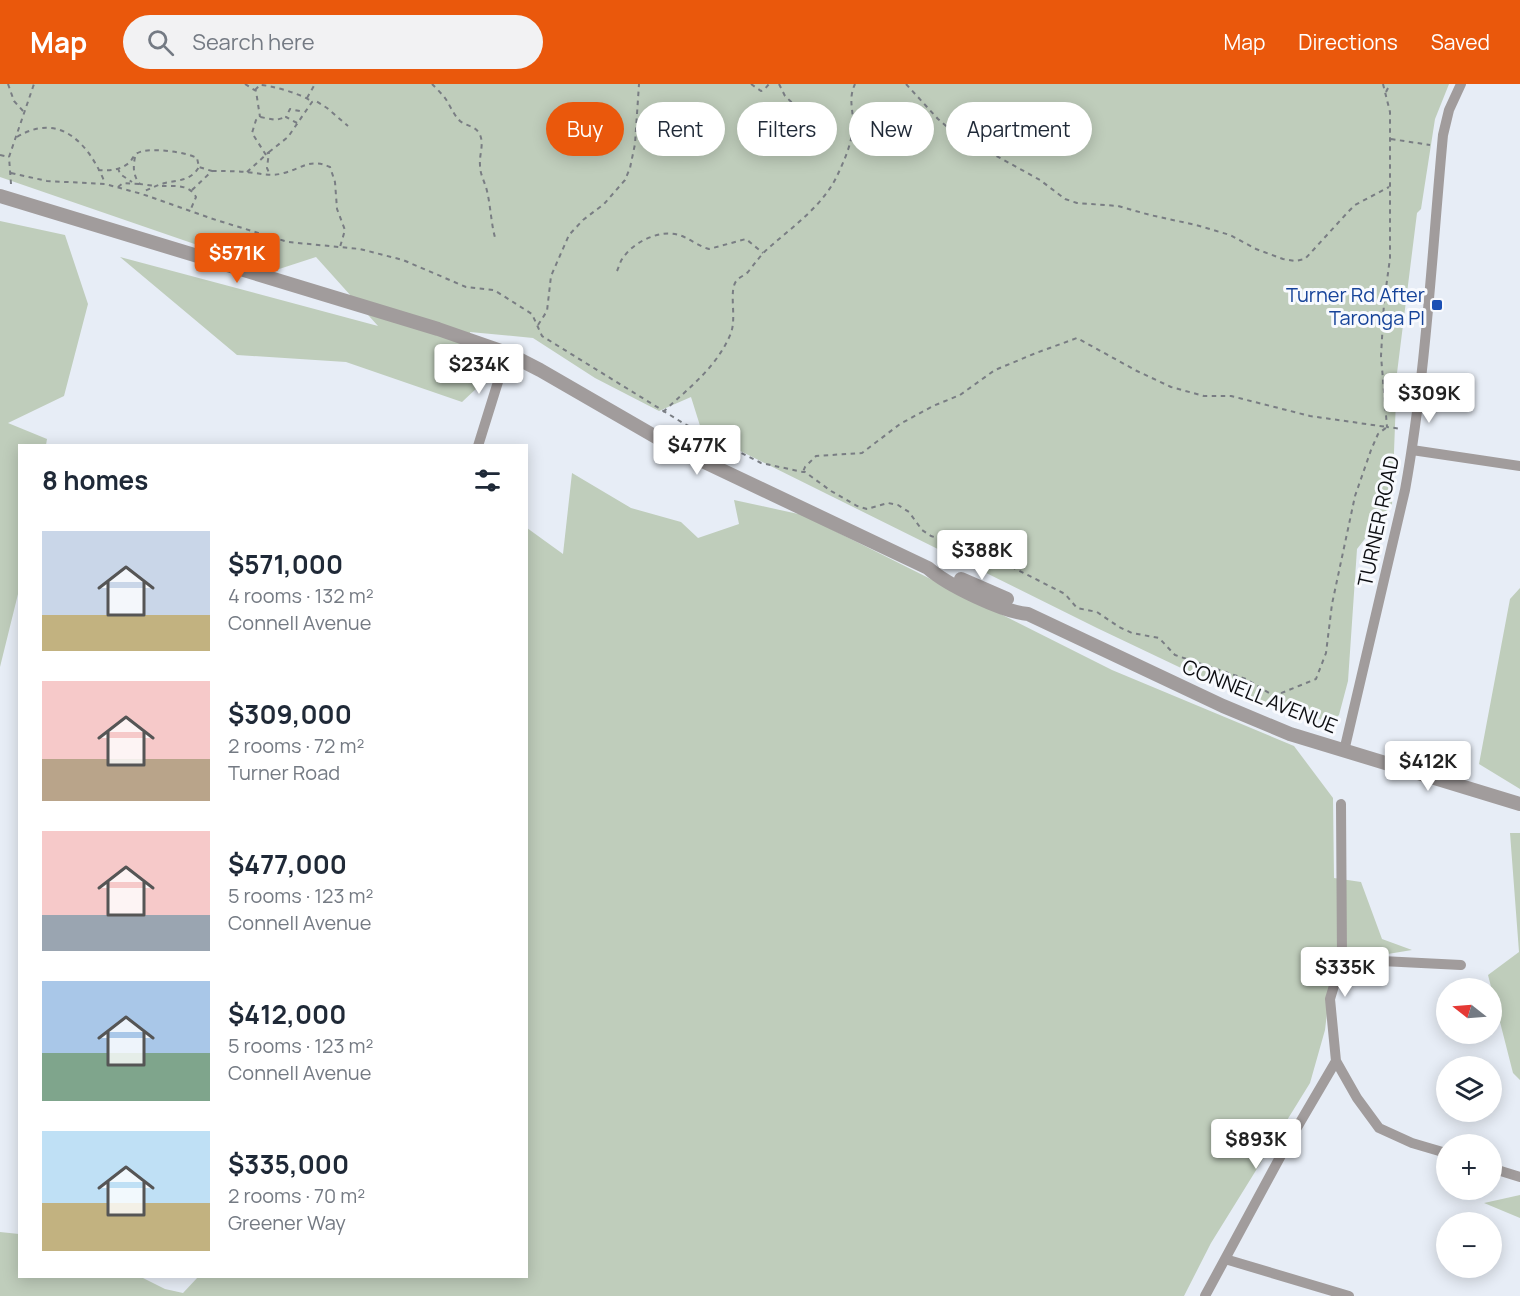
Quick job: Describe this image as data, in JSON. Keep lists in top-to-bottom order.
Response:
{
  "streets": {
    "street": ["TURNER ROAD", "CONNELL AVENUE"]
  },
  "crossings": [
    ["TURNER ROAD", "CONNELL AVENUE"]
  ],
  "places": {
    "transit": ["Turner Rd After Taronga Pl"]
  },
  "north": "left",
  "page": {
    "header": "Map",
    "search": "Search here",
    "nav": ["Map", "Directions", "Saved"],
    "chip": [
      "Buy",
      "Rent",
      "Filters",
      "New",
      "Apartment"
    ],
    "price": [
      "$571K",
      "$234K",
      "$309K",
      "$477K",
      "$388K",
      "$412K",
      "$335K",
      "$893K"
    ],
    "heading": "8 homes",
    "list": [
      {
        "name": "$571,000",
        "note": "4 rooms · 132 m² · Connell Avenue"
      },
      {
        "name": "$309,000",
        "note": "2 rooms · 72 m² · Turner Road"
      },
      {
        "name": "$477,000",
        "note": "5 rooms · 123 m² · Connell Avenue"
      },
      {
        "name": "$412,000",
        "note": "5 rooms · 123 m² · Connell Avenue"
      },
      {
        "name": "$335,000",
        "note": "2 rooms · 70 m² · Greener Way"
      }
    ],
    "map_buttons": ["+", "−"]
  }
}
